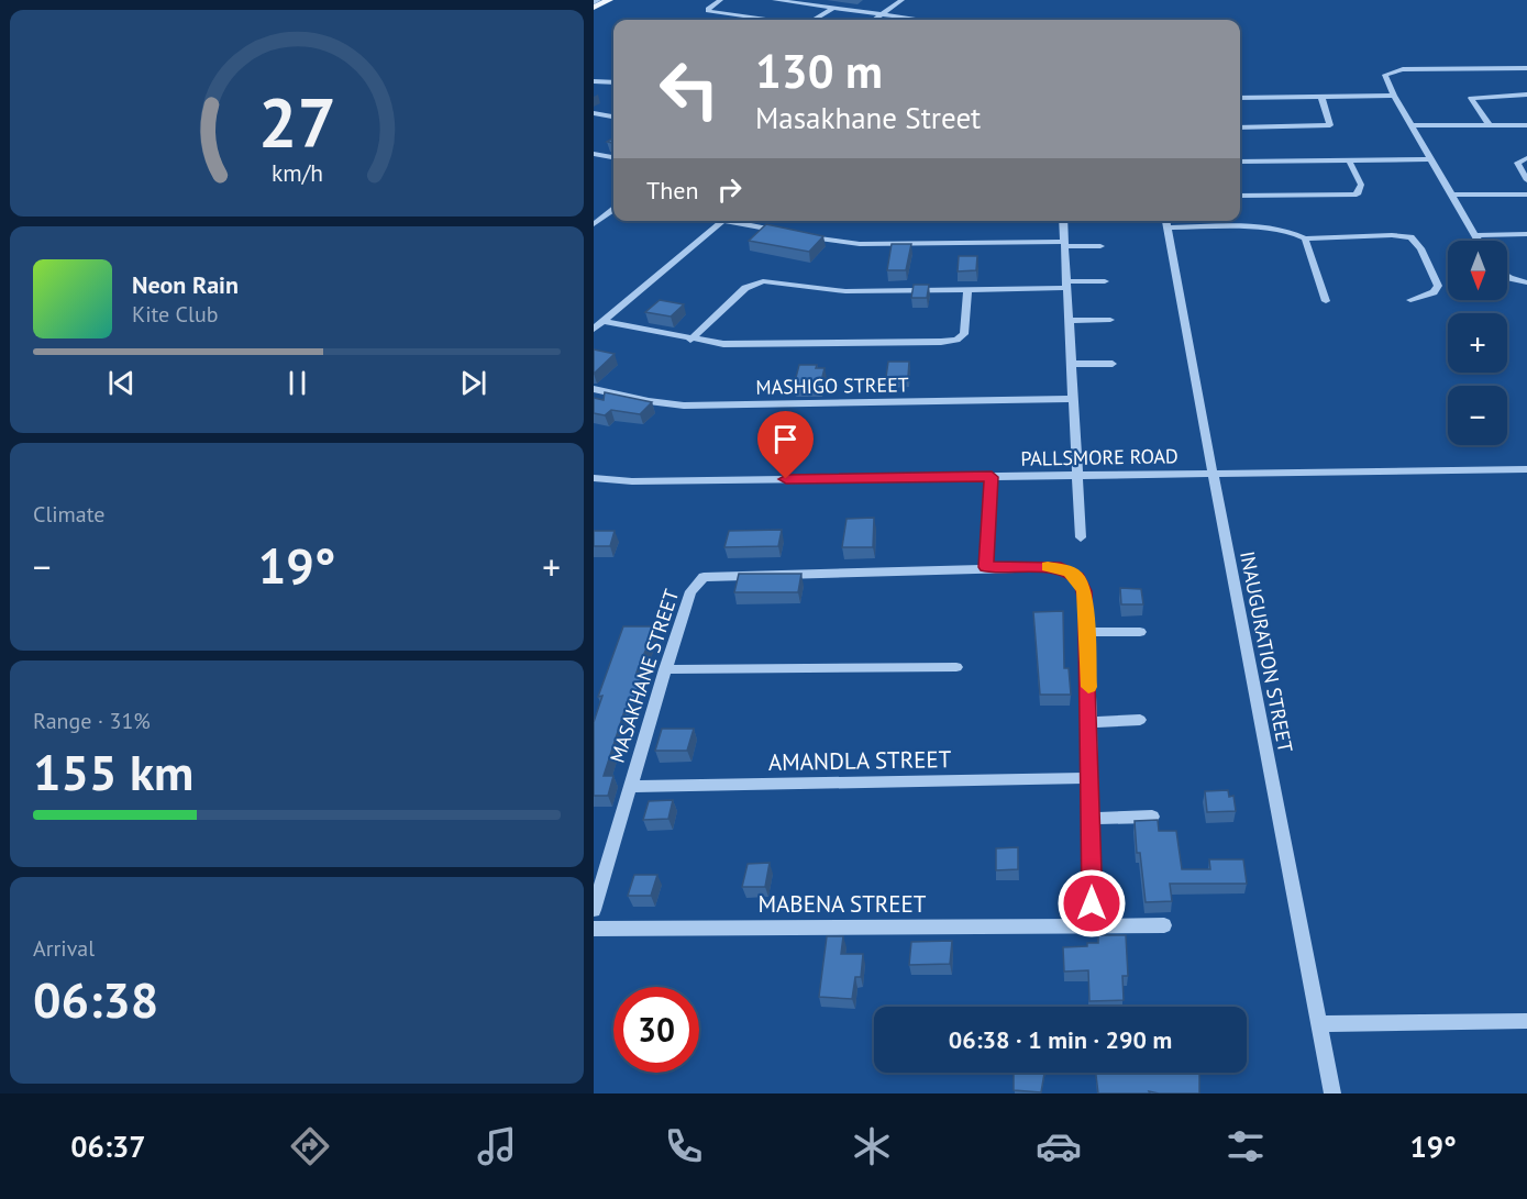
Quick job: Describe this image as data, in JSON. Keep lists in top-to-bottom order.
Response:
{
  "streets": {
    "street": [
      "MASHIGO STREET",
      "PALLSMORE ROAD",
      "INAUGURATION STREET",
      "MASAKHANE STREET",
      "AMANDLA STREET",
      "MABENA STREET"
    ]
  },
  "crossings": [
    ["PALLSMORE ROAD", "INAUGURATION STREET"],
    ["MASAKHANE STREET", "AMANDLA STREET"]
  ],
  "north": "bottom",
  "page": {
    "turn": ["130 m", "Masakhane Street"],
    "then": "Then",
    "map_buttons": ["+", "−"],
    "song": ["Neon Rain", "Kite Club"],
    "tile": [
      "Climate",
      ["Range · 31%", "155 km"],
      ["Arrival", "06:38"]
    ],
    "heat": ["−", "19°", "+"],
    "limit": "30",
    "trip": "06:38 · 1 min · 290 m",
    "tabs": ["06:37", "19°"],
    "gauge": ["27", "km/h"]
  }
}
